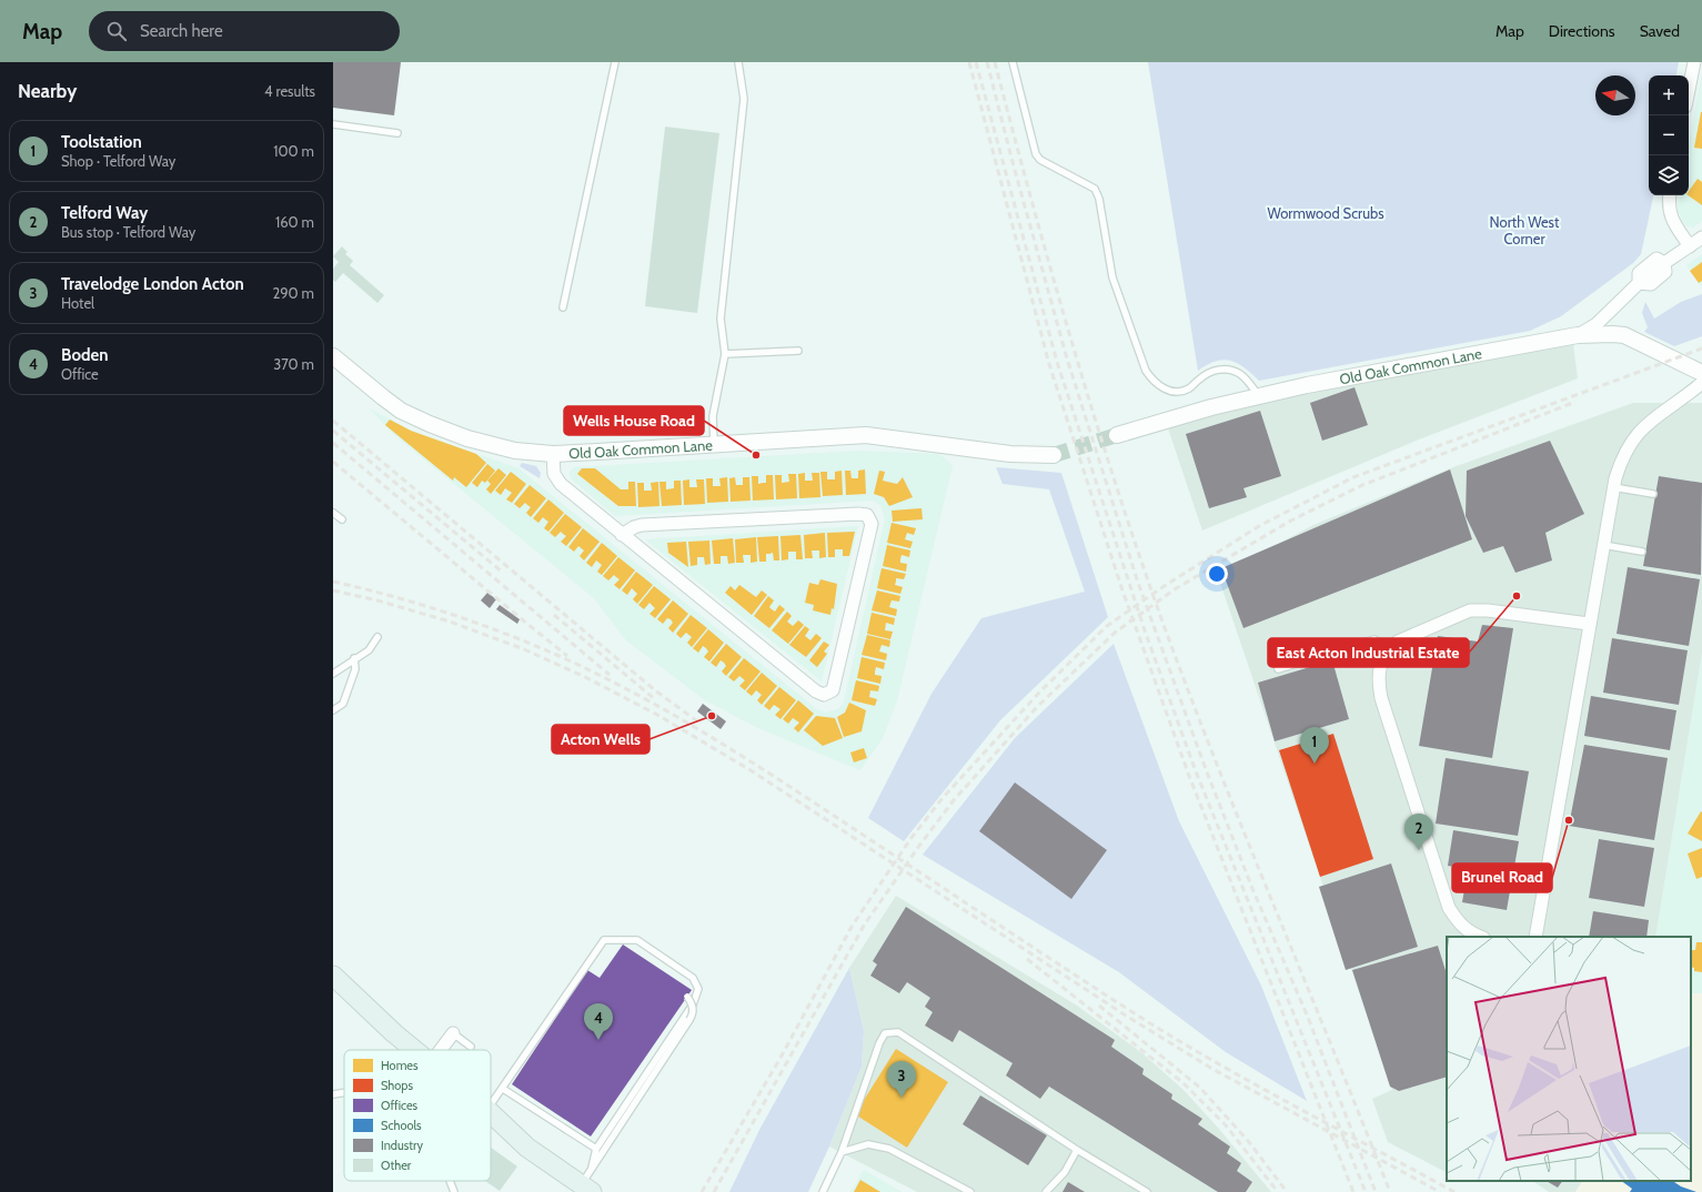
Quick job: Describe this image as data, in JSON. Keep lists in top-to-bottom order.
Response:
{
  "streets": {
    "street": ["Old Oak Common Lane"]
  },
  "parks": ["Wormwood Scrubs", "North West Corner"],
  "places": [
    "Wells House Road",
    "East Acton Industrial Estate",
    "Acton Wells",
    "Brunel Road"
  ],
  "legend": [
    "Homes",
    "Shops",
    "Offices",
    "Schools",
    "Industry",
    "Other"
  ],
  "north": "left",
  "page": {
    "header": "Map",
    "search": "Search here",
    "nav": ["Map", "Directions", "Saved"],
    "heading": ["Nearby", "4 results"],
    "map_buttons": ["+", "−"],
    "list": [
      {
        "mark": "1",
        "name": "Toolstation",
        "note": "Shop · Telford Way",
        "value": "100 m"
      },
      {
        "mark": "2",
        "name": "Telford Way",
        "note": "Bus stop · Telford Way",
        "value": "160 m"
      },
      {
        "mark": "3",
        "name": "Travelodge London Acton",
        "note": "Hotel",
        "value": "290 m"
      },
      {
        "mark": "4",
        "name": "Boden",
        "note": "Office",
        "value": "370 m"
      }
    ],
    "pins": [
      "1",
      "2",
      "4",
      "3"
    ]
  }
}
